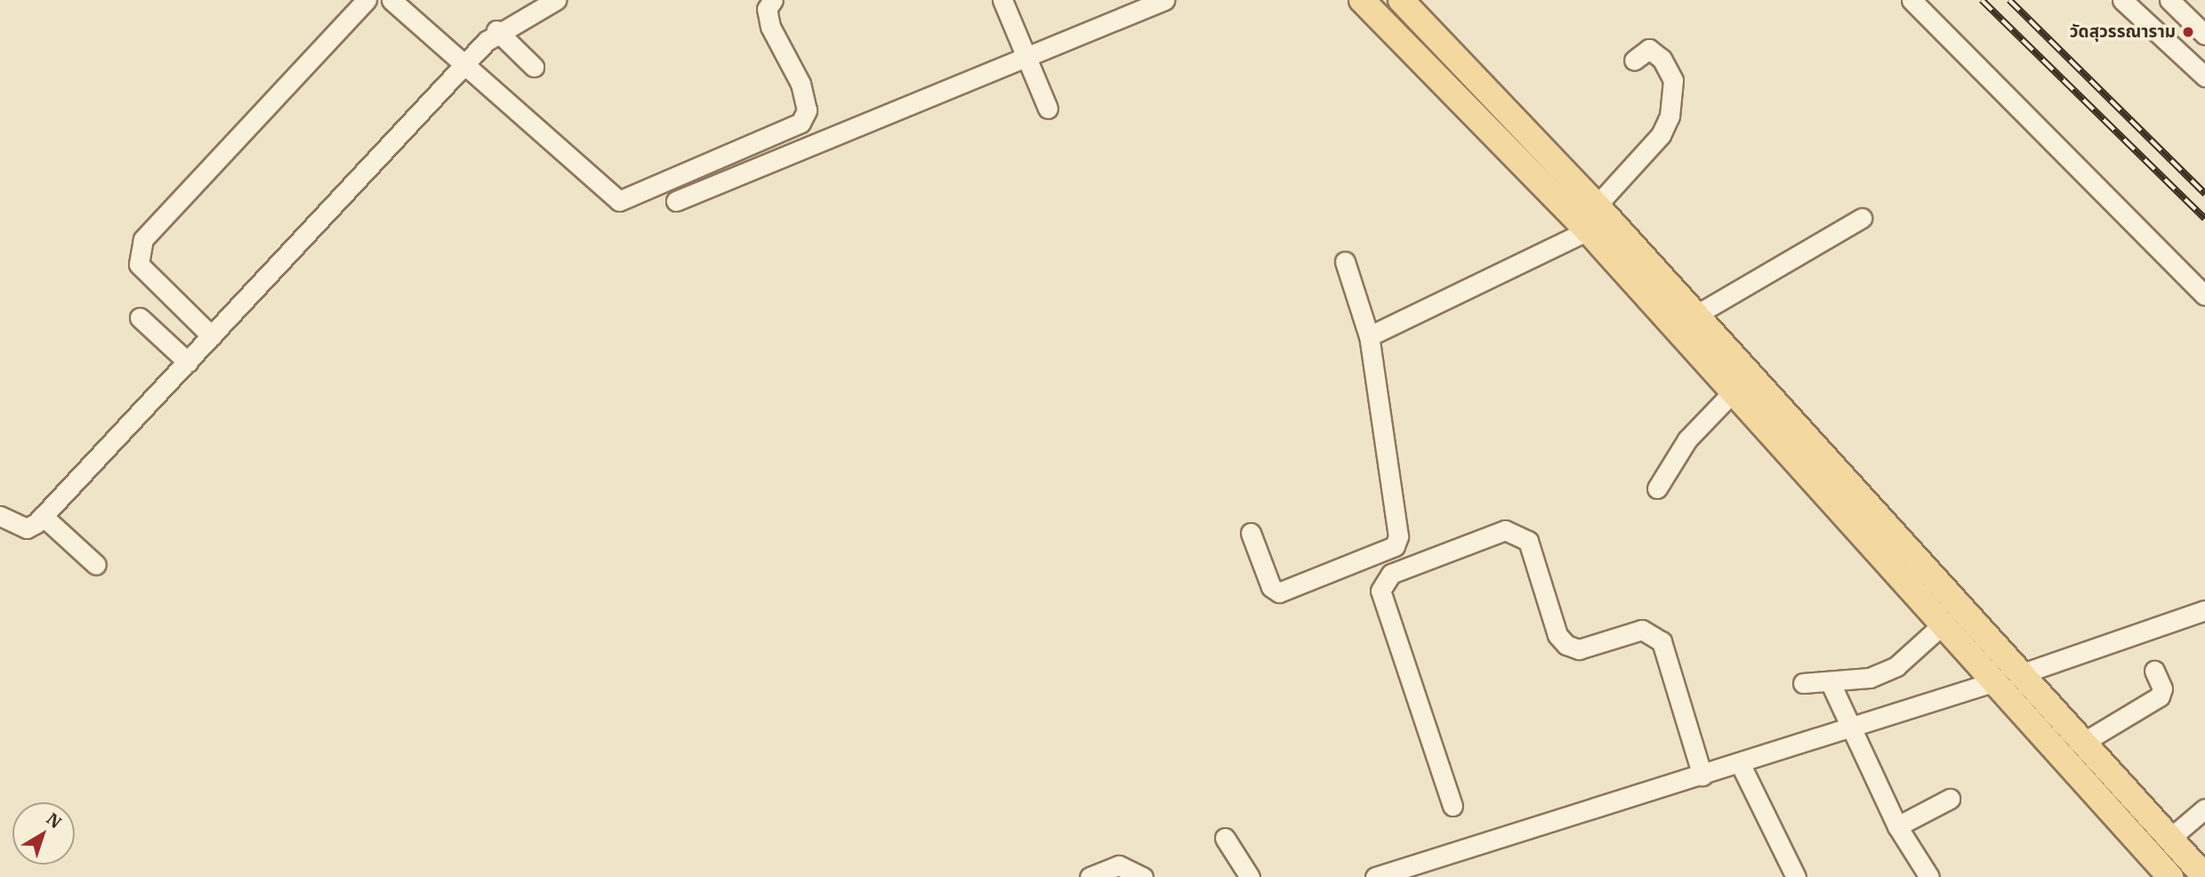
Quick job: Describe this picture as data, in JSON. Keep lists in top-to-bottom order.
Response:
{
  "places": ["วัดสุวรรณาราม"],
  "north": "top right"
}
